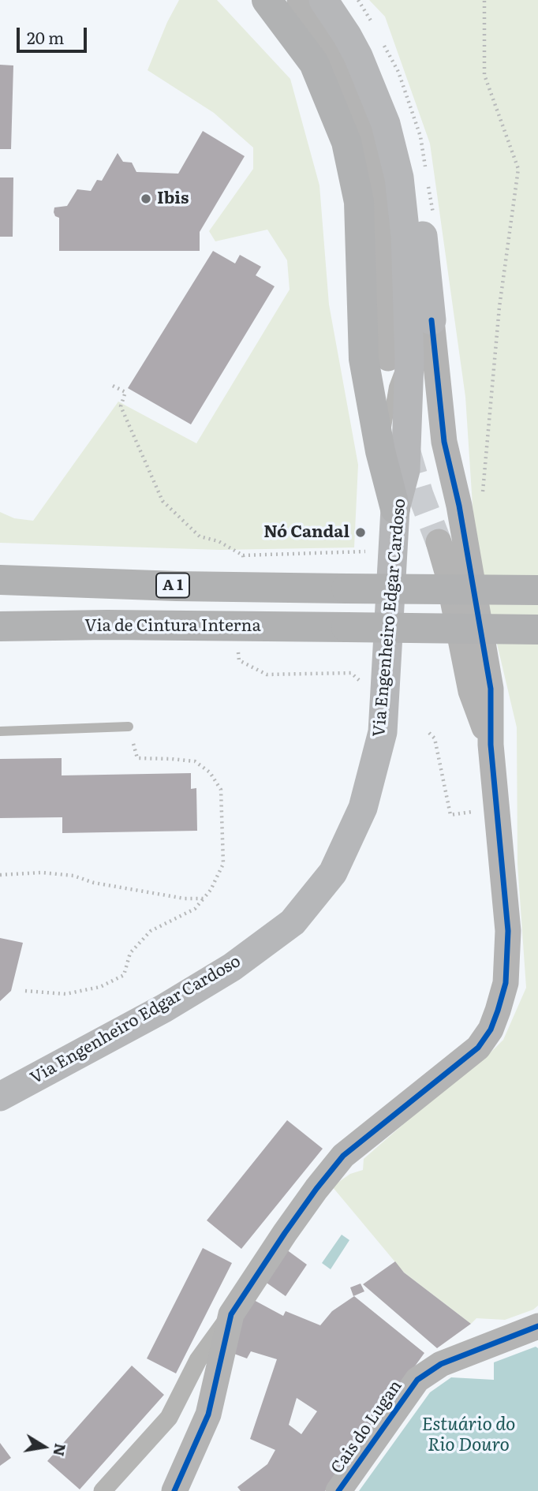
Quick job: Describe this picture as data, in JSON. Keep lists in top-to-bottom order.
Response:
{
  "streets": {
    "highway": ["A 1", "Via de Cintura Interna"],
    "main road": ["Via Engenheiro Edgar Cardoso"],
    "street": ["Cais do Lugan"]
  },
  "water": ["Estuário do Rio Douro"],
  "places": ["Ibis", "Nó Candal"],
  "scale_bar": "20 m",
  "north": "right"
}
